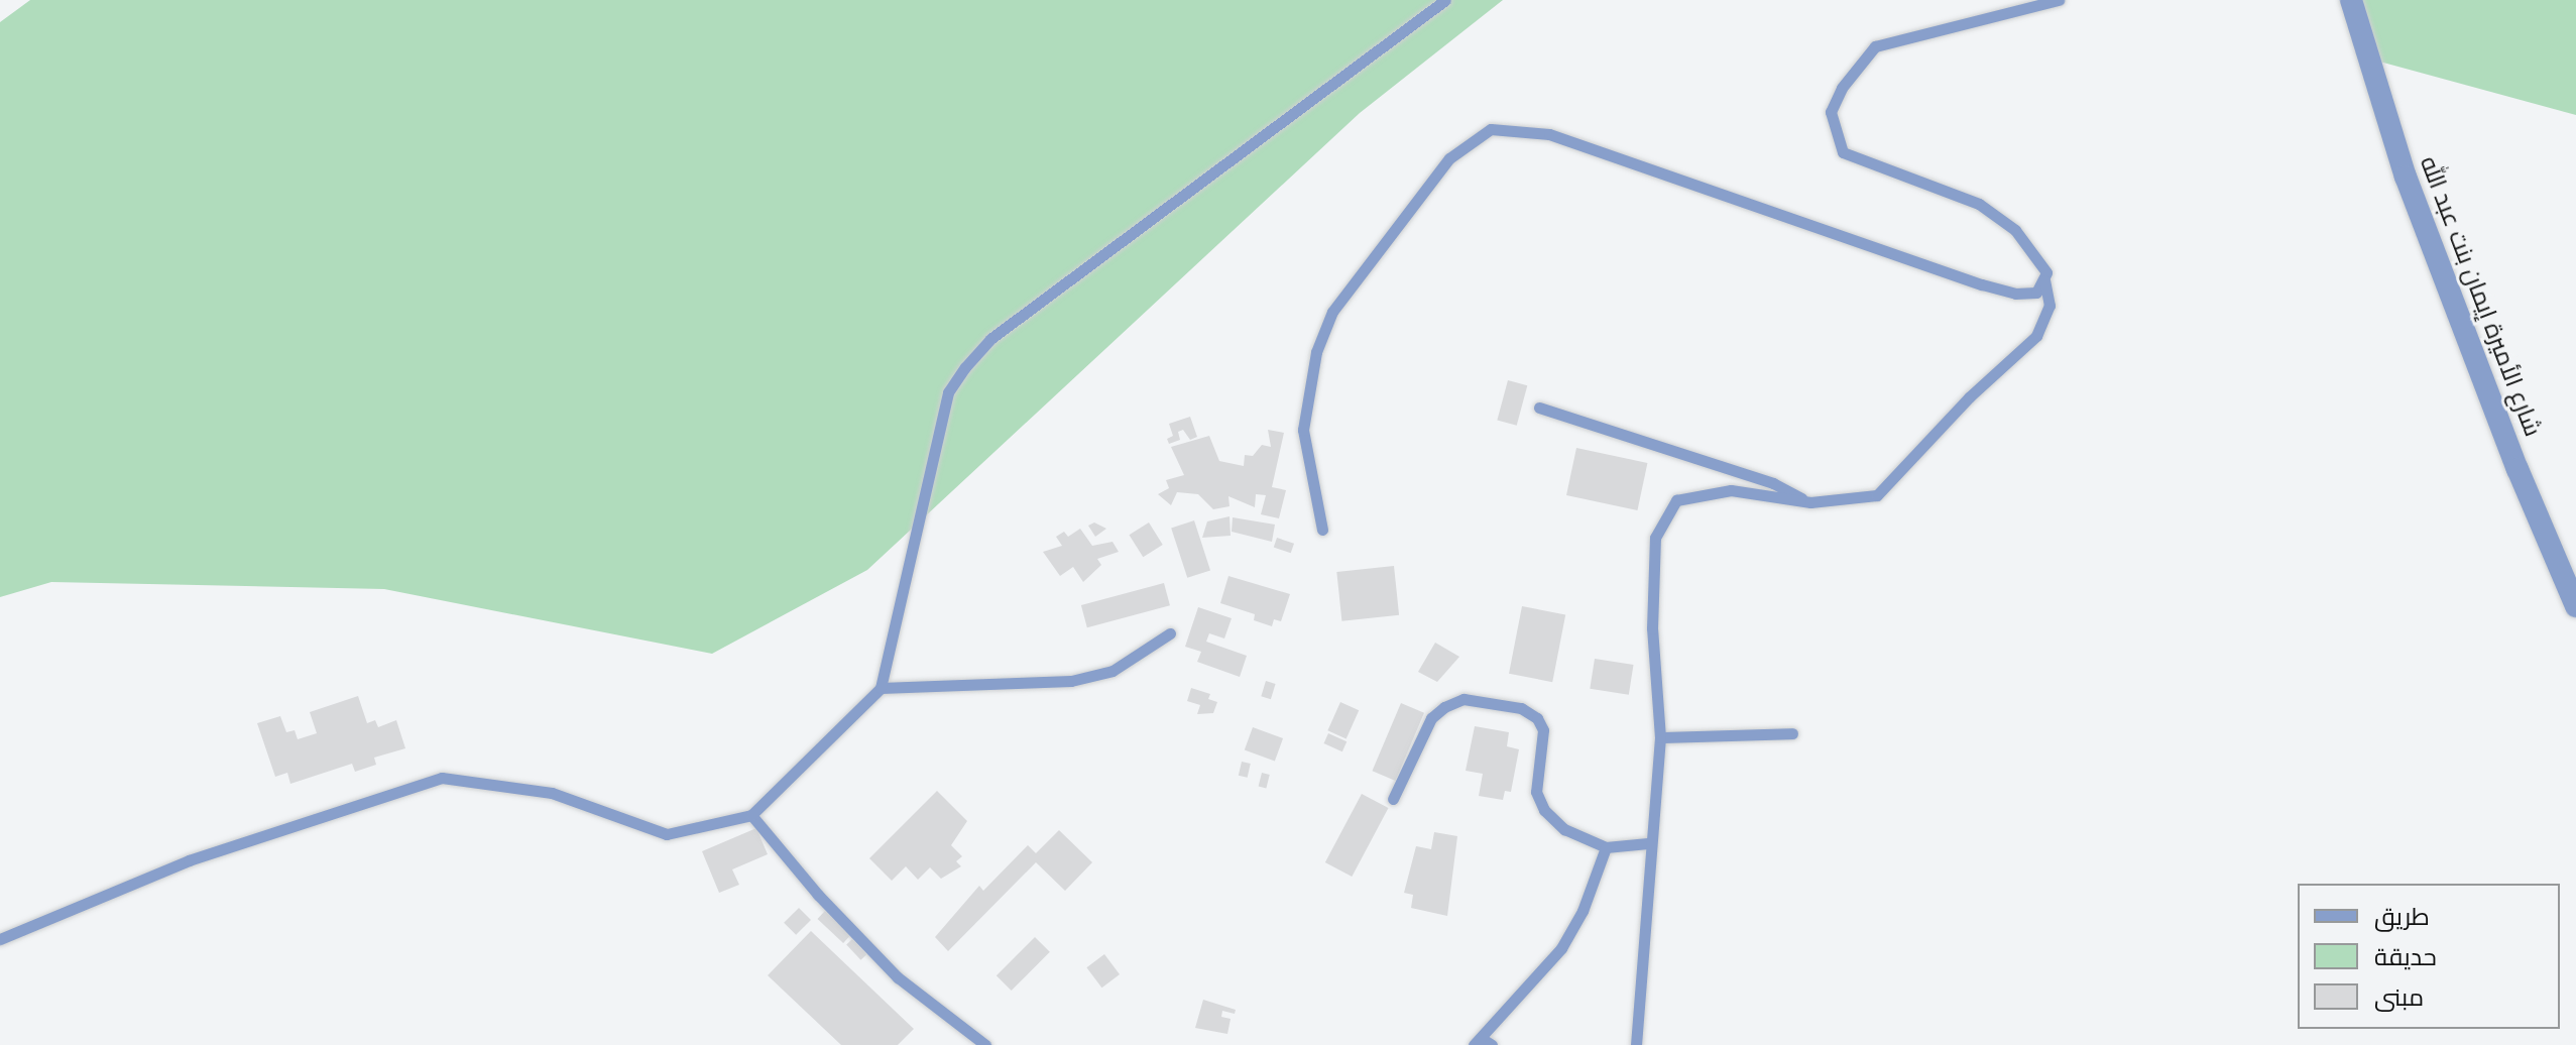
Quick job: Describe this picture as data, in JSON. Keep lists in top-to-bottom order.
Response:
{
  "streets": {
    "street": ["شارع الأميرة إيمان بنت عبد الله"]
  },
  "legend": ["طريق", "حديقة", "مبنى"]
}
